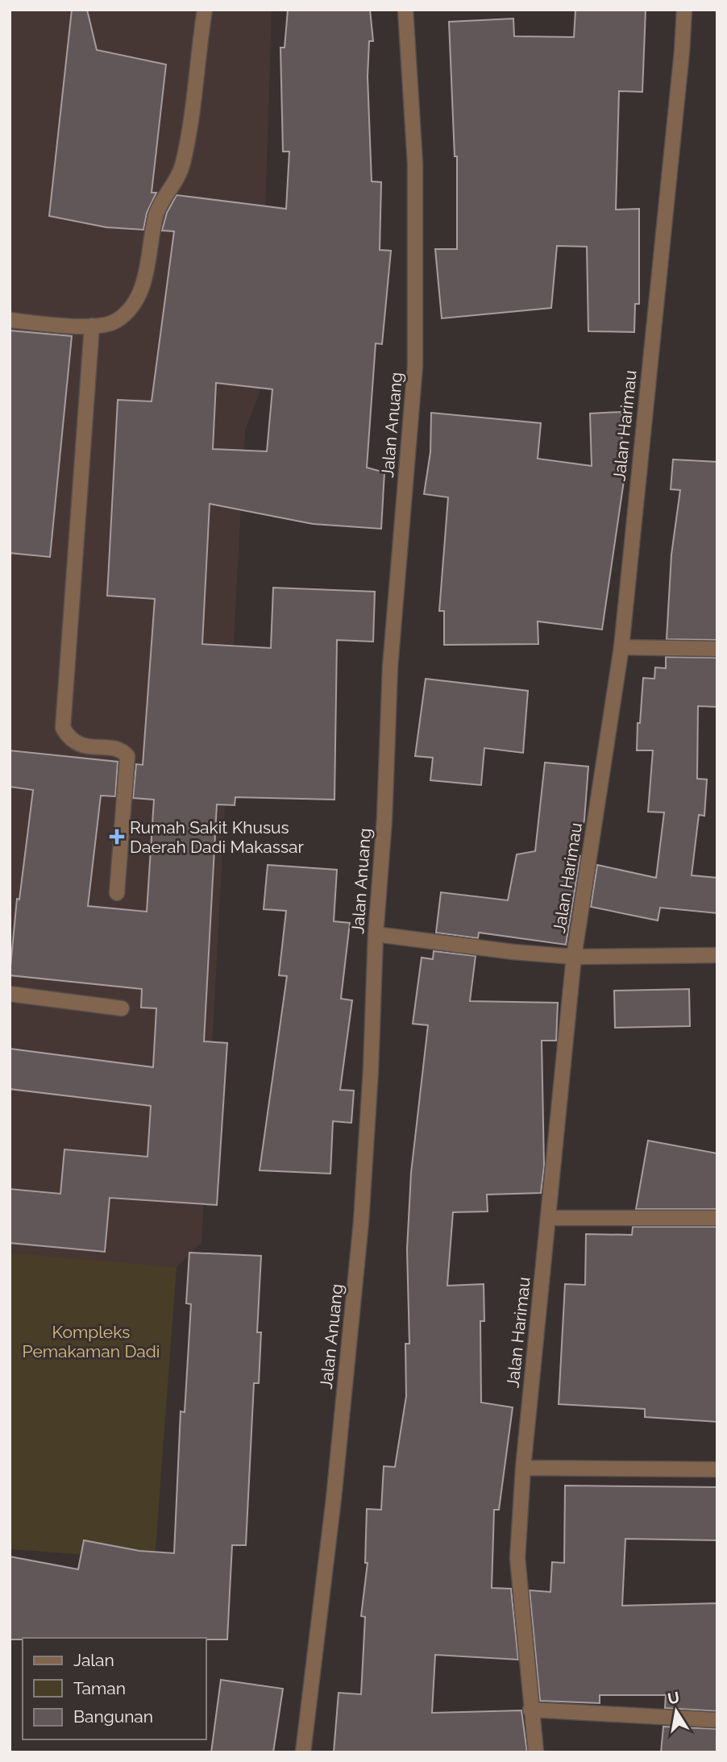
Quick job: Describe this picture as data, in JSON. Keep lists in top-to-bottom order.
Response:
{
  "streets": {
    "street": ["Jalan Anuang", "Jalan Harimau"]
  },
  "parks": ["Kompleks Pemakaman Dadi"],
  "places": {
    "health": ["Rumah Sakit Khusus Daerah Dadi Makassar"]
  },
  "legend": ["Jalan", "Taman", "Bangunan"],
  "north": "top"
}
